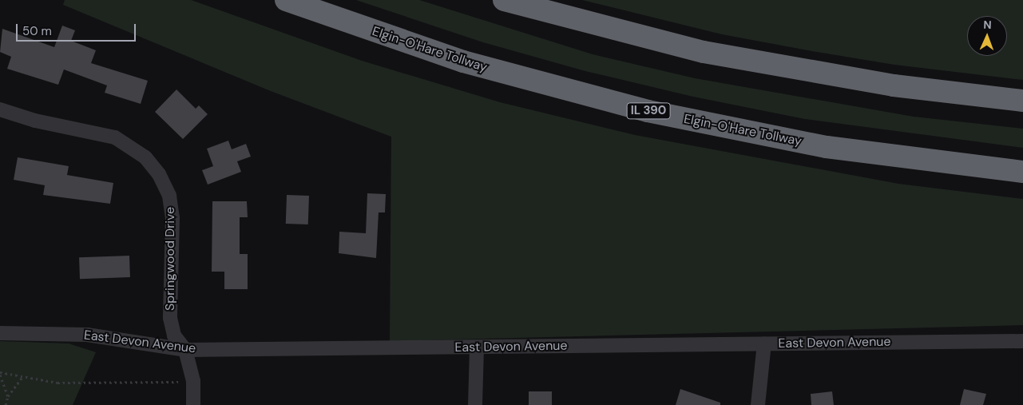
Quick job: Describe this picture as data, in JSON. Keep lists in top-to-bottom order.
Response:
{
  "streets": {
    "highway": ["Elgin-O'Hare Tollway", "IL 390"],
    "street": ["Springwood Drive", "East Devon Avenue"]
  },
  "crossings": [
    ["Springwood Drive", "East Devon Avenue"]
  ],
  "scale_bar": "50 m",
  "north": "top"
}
